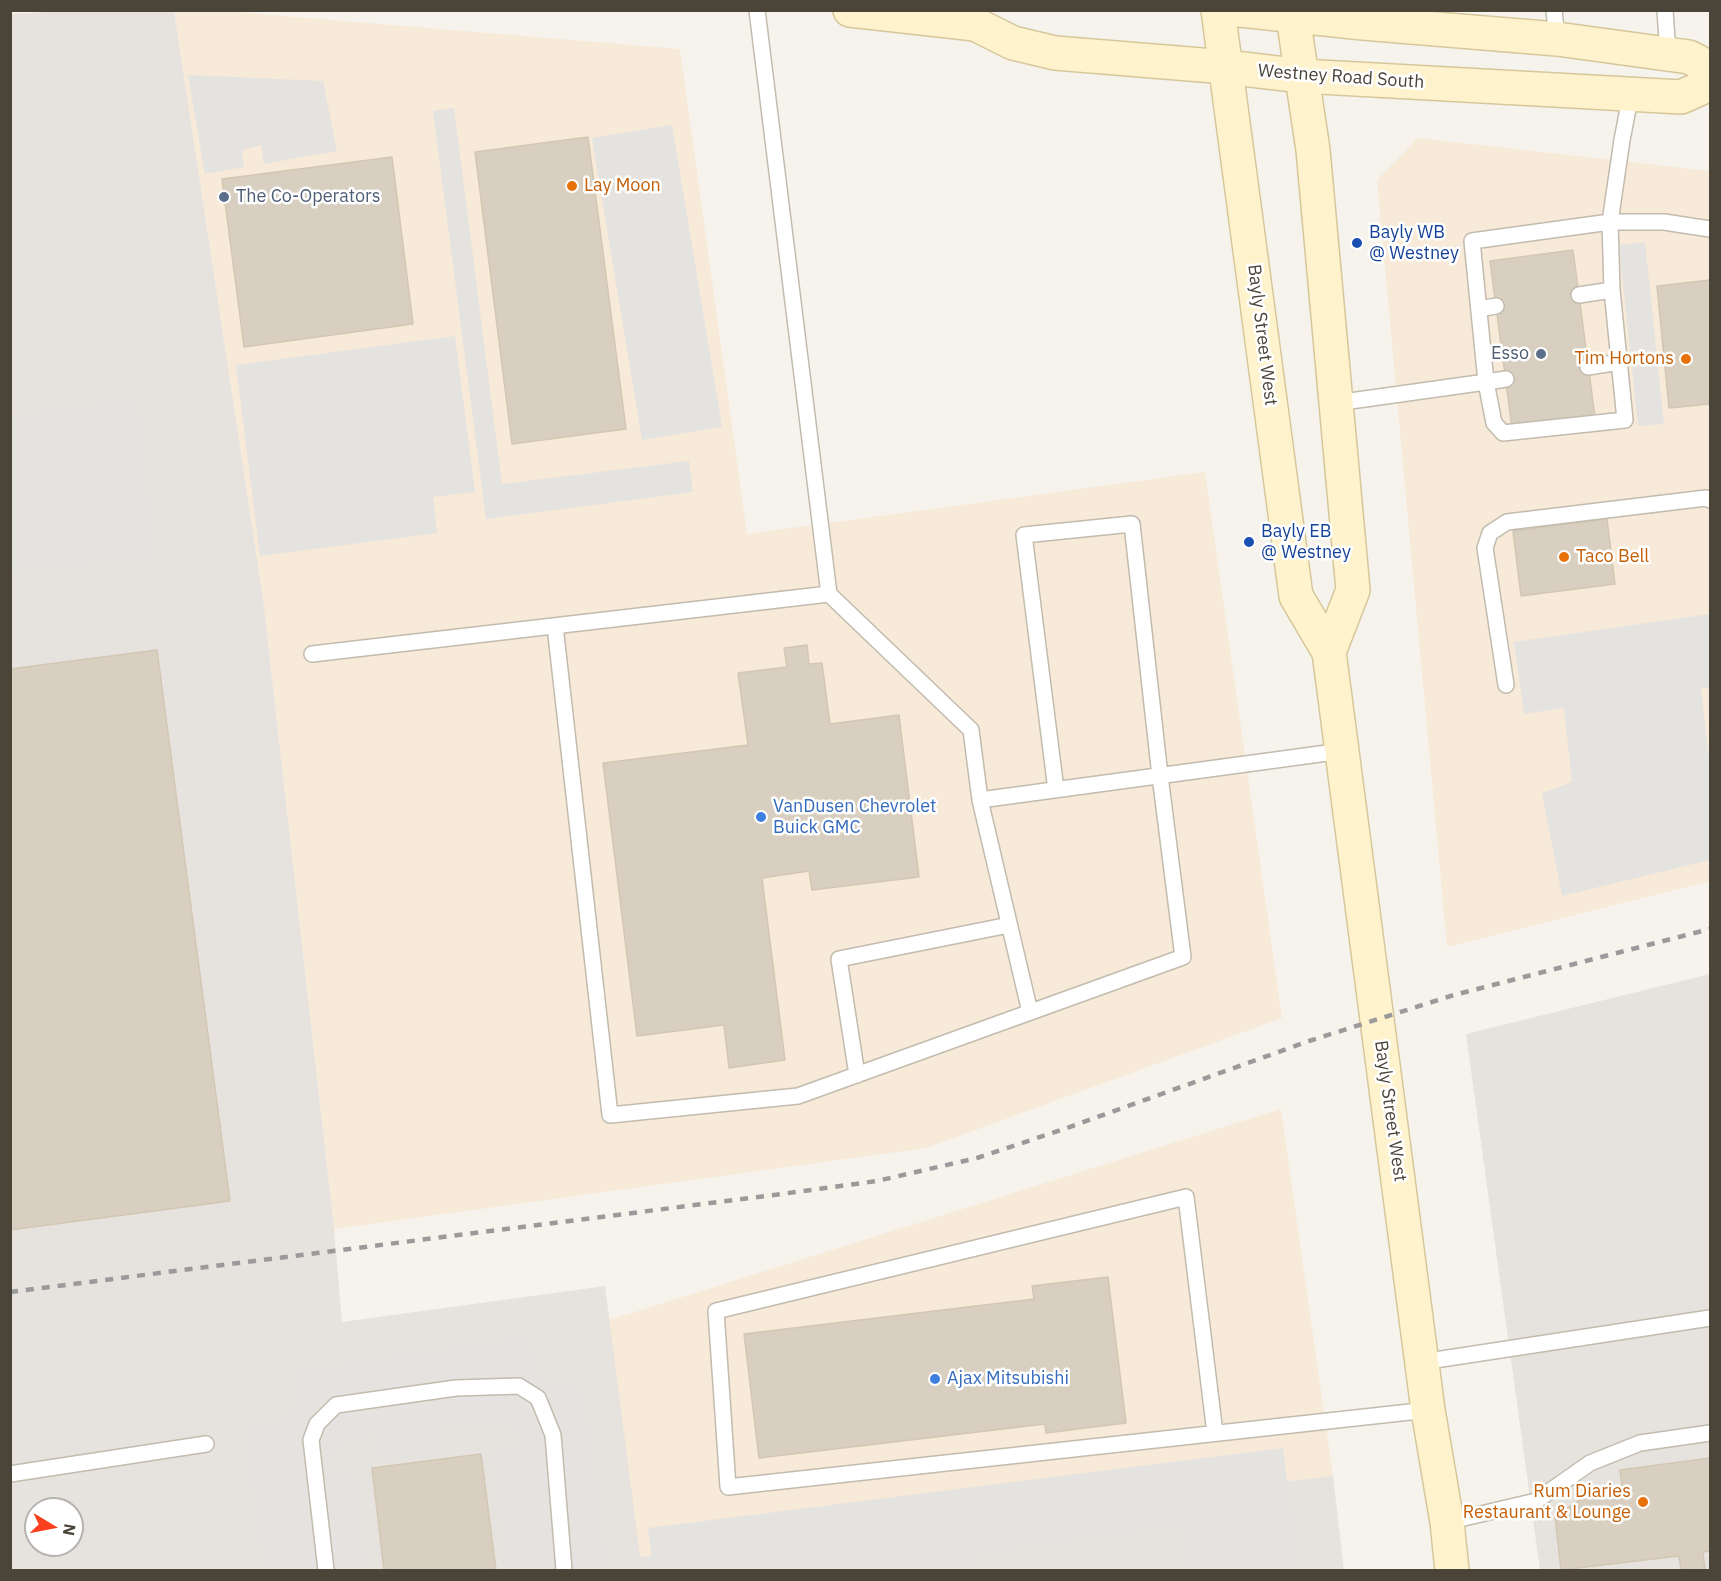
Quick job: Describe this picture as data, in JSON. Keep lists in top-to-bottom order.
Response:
{
  "streets": {
    "main road": ["Westney Road South", "Bayly Street West"]
  },
  "crossings": [
    ["Westney Road South", "Bayly Street West"]
  ],
  "places": [
    "Lay Moon",
    "The Co-Operators",
    "Bayly WB @ Westney",
    "Esso",
    "Tim Hortons",
    "Bayly EB @ Westney",
    "Taco Bell",
    "VanDusen Chevrolet Buick GMC",
    "Ajax Mitsubishi",
    "Rum Diaries Restaurant & Lounge"
  ],
  "north": "right"
}
